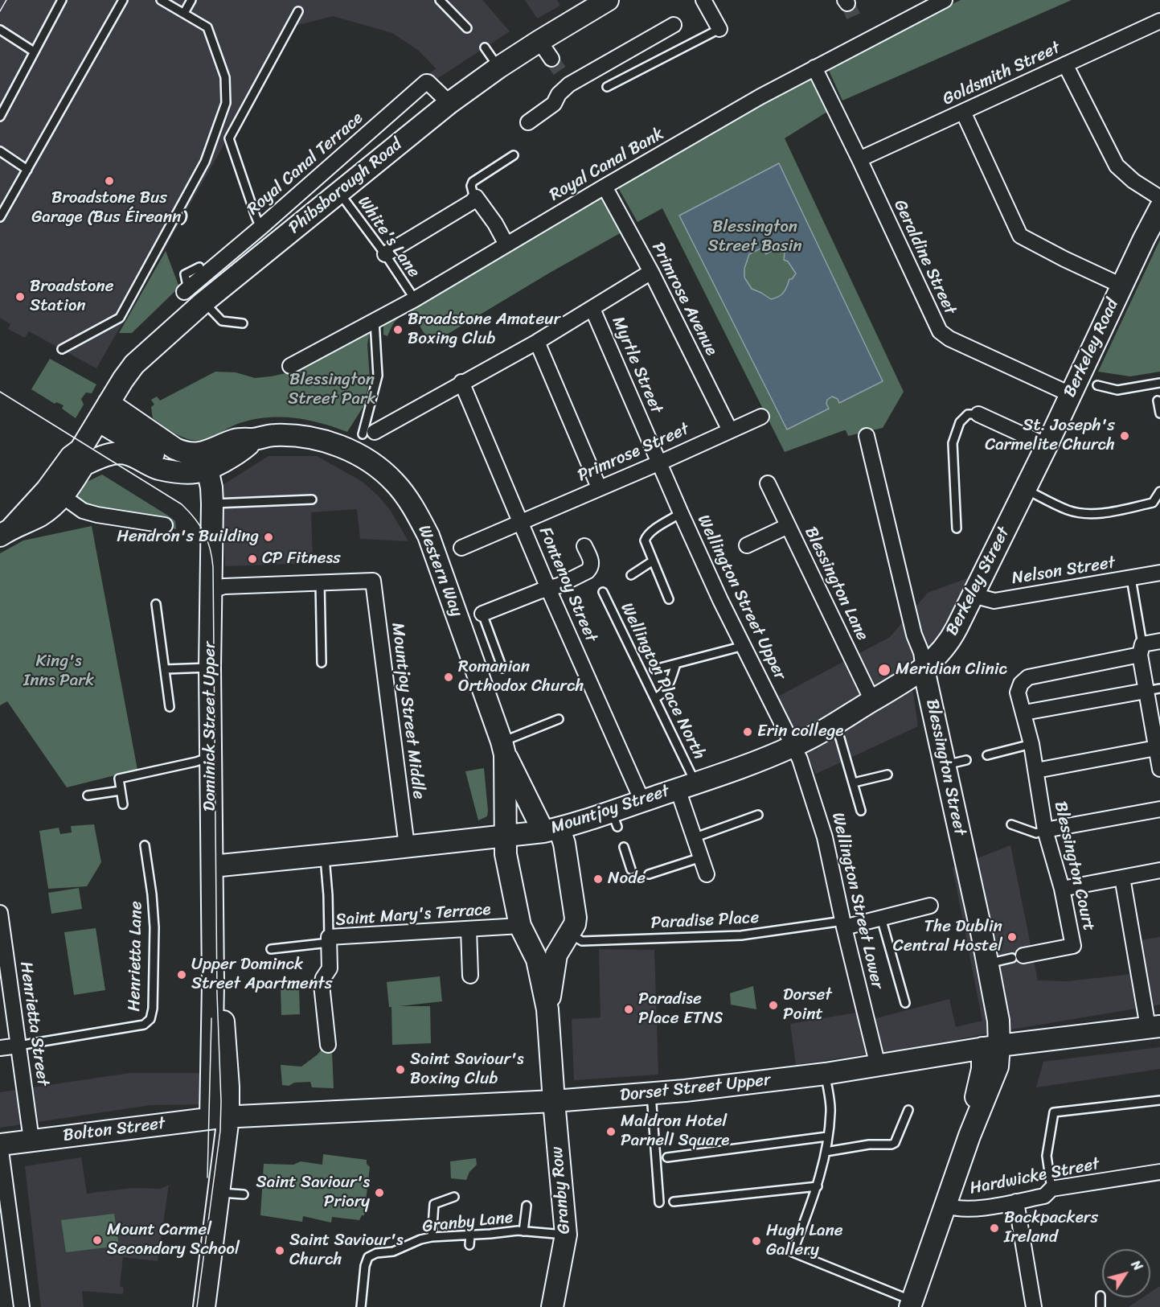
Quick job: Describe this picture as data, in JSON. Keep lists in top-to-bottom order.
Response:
{
  "streets": {
    "main road": [
      "Phibsborough Road",
      "Berkeley Road",
      "Western Way",
      "Berkeley Street",
      "Dominick Street Upper",
      "Blessington Street",
      "Mountjoy Street",
      "Dorset Street Upper",
      "Bolton Street",
      "Granby Row"
    ],
    "street": [
      "Goldsmith Street",
      "Royal Canal Terrace",
      "Royal Canal Bank",
      "Geraldine Street",
      "Primrose Avenue",
      "Myrtle Street",
      "Primrose Street",
      "Nelson Street",
      "Blessington Lane",
      "Fontenoy Street",
      "Wellington Street Upper",
      "Mountjoy Street Middle",
      "Blessington Court",
      "Wellington Street Lower",
      "Saint Mary's Terrace",
      "Henrietta Street",
      "Hardwicke Street"
    ],
    "lane": [
      "White's Lane",
      "Wellington Place North",
      "Paradise Place",
      "Henrietta Lane",
      "Granby Lane"
    ]
  },
  "crossings": [
    ["Goldsmith Street", "Geraldine Street"],
    ["Royal Canal Terrace", "Phibsborough Road"],
    ["Royal Canal Bank", "White's Lane"],
    ["Royal Canal Bank", "Geraldine Street"],
    ["Royal Canal Bank", "Primrose Avenue"],
    ["Phibsborough Road", "White's Lane"],
    ["Phibsborough Road", "Western Way"],
    ["Geraldine Street", "Berkeley Road"],
    ["Primrose Avenue", "Primrose Street"],
    ["Berkeley Road", "Berkeley Street"],
    ["Myrtle Street", "Primrose Street"],
    ["Myrtle Street", "Wellington Street Upper"],
    ["Primrose Street", "Fontenoy Street"],
    ["Primrose Street", "Wellington Street Upper"],
    ["Western Way", "Mountjoy Street"],
    ["Western Way", "Saint Mary's Terrace"],
    ["Western Way", "Paradise Place"],
    ["Western Way", "Granby Row"],
    ["Nelson Street", "Berkeley Street"],
    ["Berkeley Street", "Blessington Street"],
    ["Berkeley Street", "Mountjoy Street"],
    ["Blessington Lane", "Mountjoy Street"],
    ["Fontenoy Street", "Mountjoy Street"],
    ["Wellington Street Upper", "Mountjoy Street"],
    ["Wellington Street Upper", "Wellington Street Lower"],
    ["Wellington Place North", "Mountjoy Street"],
    ["Mountjoy Street Middle", "Mountjoy Street"],
    ["Dominick Street Upper", "Mountjoy Street"],
    ["Dominick Street Upper", "Dorset Street Upper"],
    ["Dominick Street Upper", "Bolton Street"],
    ["Blessington Street", "Mountjoy Street"],
    ["Blessington Street", "Blessington Court"],
    ["Blessington Street", "Dorset Street Upper"],
    ["Blessington Street", "Hardwicke Street"],
    ["Mountjoy Street", "Wellington Street Lower"],
    ["Wellington Street Lower", "Paradise Place"],
    ["Wellington Street Lower", "Dorset Street Upper"],
    ["Henrietta Lane", "Henrietta Street"],
    ["Henrietta Street", "Bolton Street"],
    ["Dorset Street Upper", "Bolton Street"],
    ["Dorset Street Upper", "Granby Row"],
    ["Granby Row", "Granby Lane"]
  ],
  "parks": ["Blessington Street Basin", "Blessington Street Park", "King's Inns Park"],
  "places": [
    "Broadstone Bus Garage (Bus Éireann)",
    "Broadstone Station",
    "Broadstone Amateur Boxing Club",
    "St. Joseph's Carmelite Church",
    "Hendron's Building",
    "CP Fitness",
    "Meridian Clinic",
    "Romanian Orthodox Church",
    "Erin college",
    "Node",
    "The Dublin Central Hostel",
    "Upper Dominck Street Apartments",
    "Dorset Point",
    "Paradise Place ETNS",
    "Saint Saviour's Boxing Club",
    "Maldron Hotel Parnell Square",
    "Saint Saviour's Priory",
    "Backpackers Ireland",
    "Mount Carmel Secondary School",
    "Hugh Lane Gallery",
    "Saint Saviour's Church"
  ],
  "north": "top right"
}
